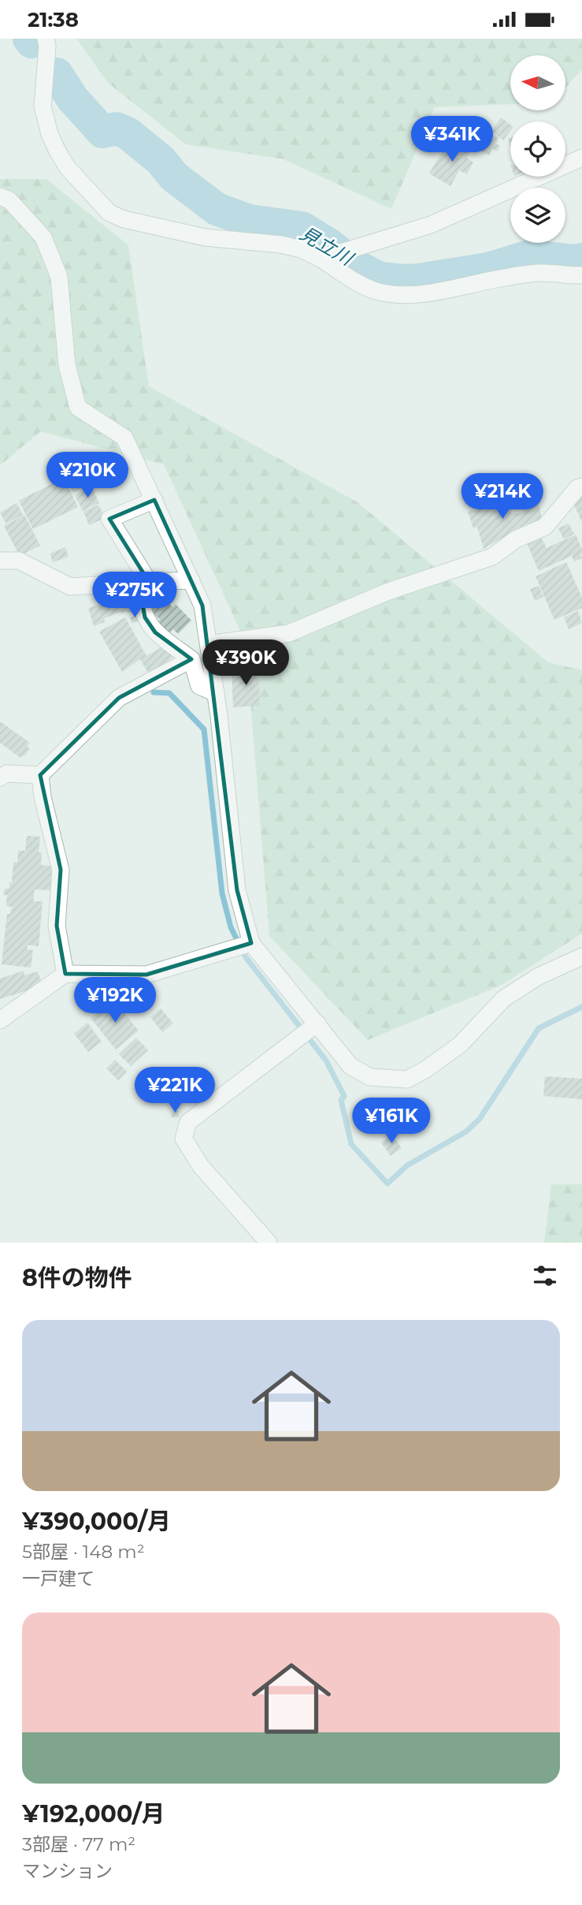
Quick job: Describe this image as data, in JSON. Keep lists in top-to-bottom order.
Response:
{
  "water": ["見立川"],
  "north": "left",
  "page": {
    "status": "21:38",
    "price": [
      "¥341K",
      "¥210K",
      "¥214K",
      "¥275K",
      "¥390K",
      "¥192K",
      "¥221K",
      "¥161K"
    ],
    "heading": "8件の物件",
    "list": [
      {
        "name": "¥390,000/月",
        "note": "5部屋 · 148 m² · 一戸建て"
      },
      {
        "name": "¥192,000/月",
        "note": "3部屋 · 77 m² · マンション"
      }
    ]
  }
}
